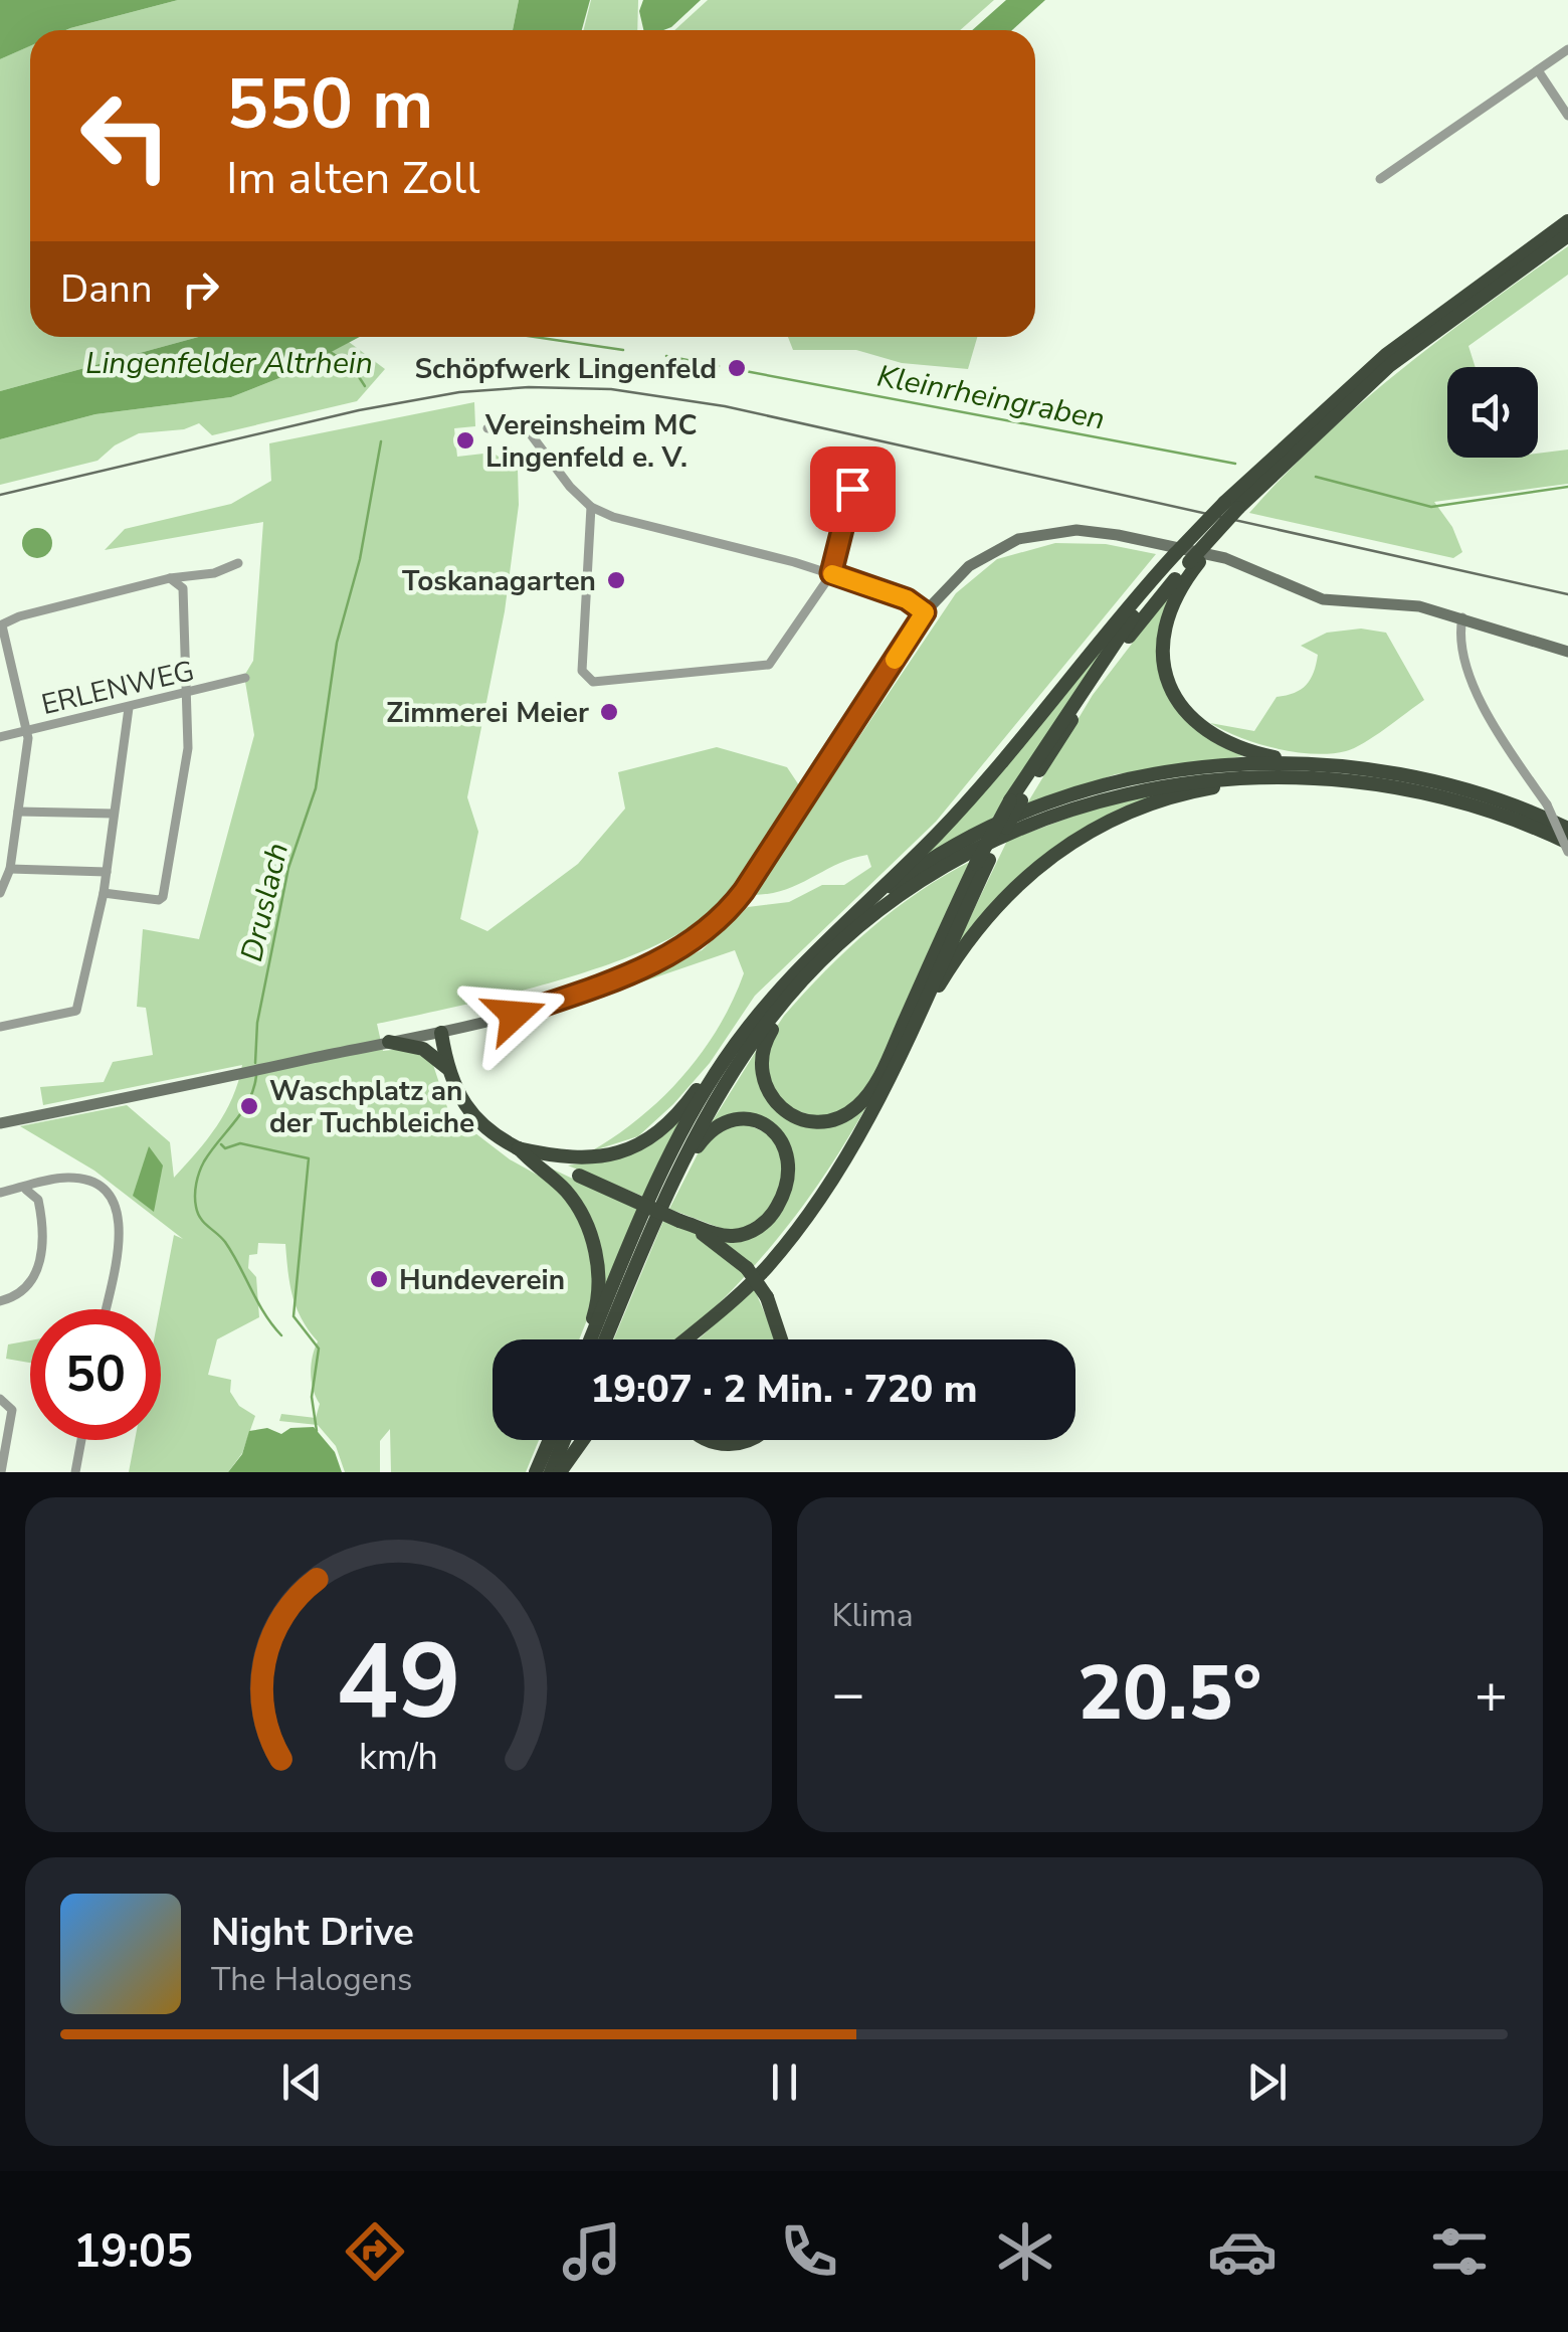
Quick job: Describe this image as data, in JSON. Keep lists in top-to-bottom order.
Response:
{
  "streets": {
    "street": ["ERLENWEG"]
  },
  "water": ["Lingenfelder Altrhein", "Kleinrheingraben", "Druslach"],
  "places": [
    "Schöpfwerk Lingenfeld",
    "Vereinsheim MC Lingenfeld e. V.",
    "Toskanagarten",
    "Zimmerei Meier",
    "Waschplatz an der Tuchbleiche",
    "Hundeverein"
  ],
  "page": {
    "turn": ["550 m", "Im alten Zoll"],
    "then": "Dann",
    "limit": "50",
    "trip": "19:07 · 2 Min. · 720 m",
    "tile": "Klima",
    "heat": ["−", "20.5°", "+"],
    "song": ["Night Drive", "The Halogens"],
    "tabs": "19:05",
    "gauge": ["49", "km/h"]
  }
}
